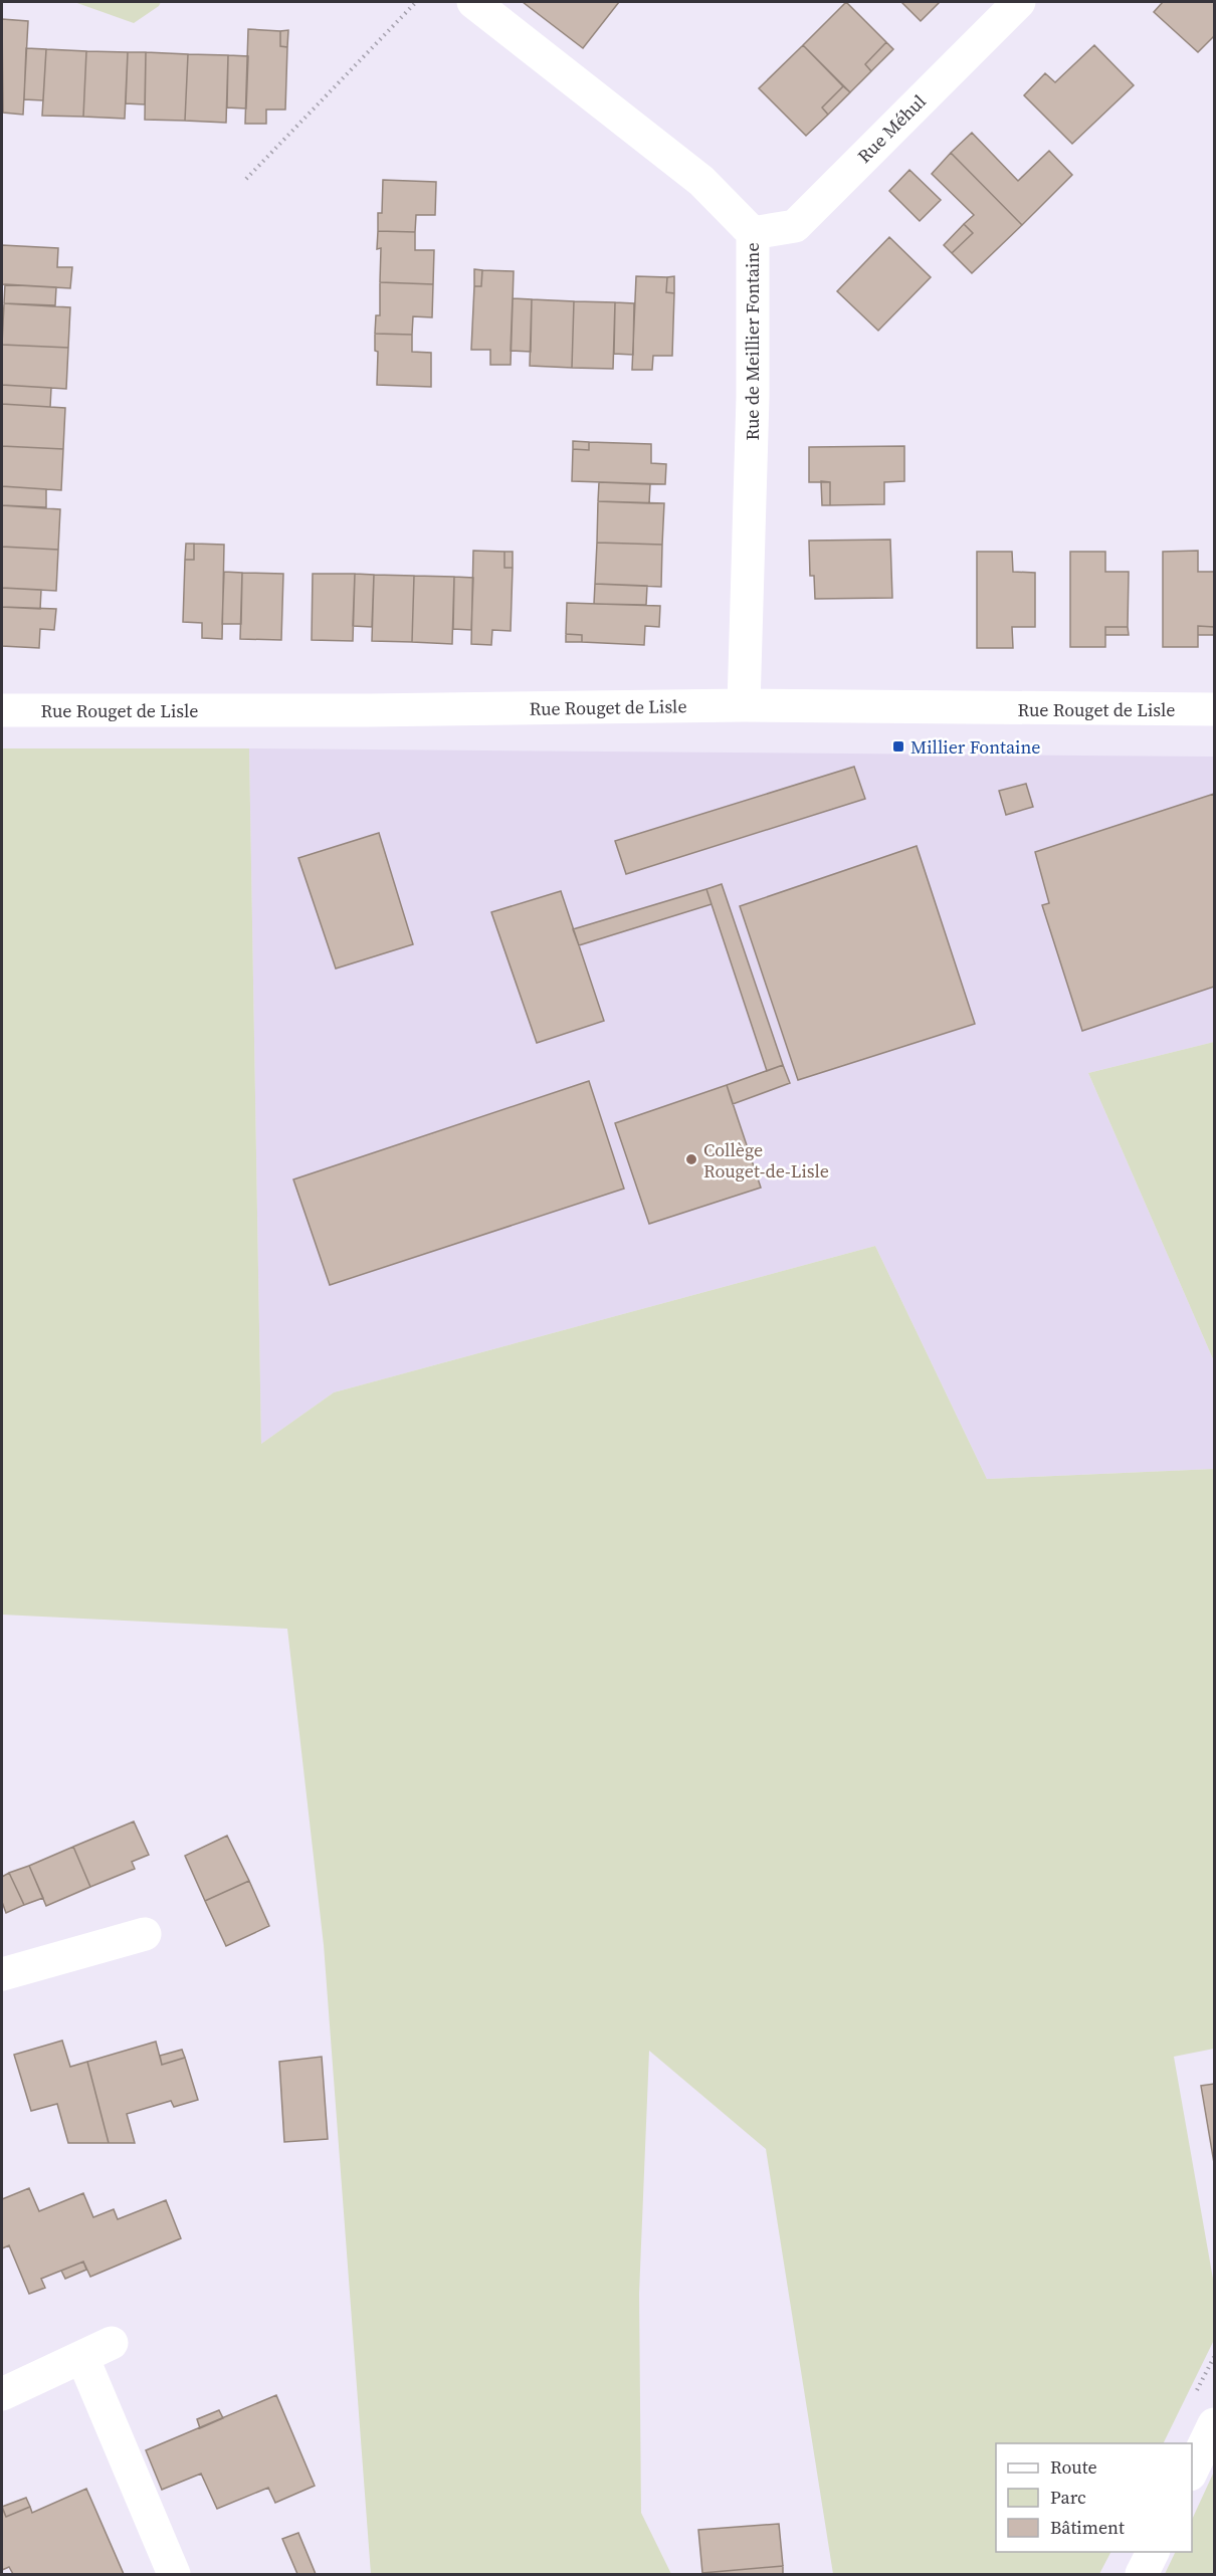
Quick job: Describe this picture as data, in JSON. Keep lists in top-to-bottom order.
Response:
{
  "streets": {
    "street": ["Rue Méhul", "Rue de Meillier Fontaine", "Rue Rouget de Lisle"]
  },
  "crossings": [
    ["Rue Méhul", "Rue de Meillier Fontaine"],
    ["Rue de Meillier Fontaine", "Rue Rouget de Lisle"]
  ],
  "places": {
    "transit": ["Millier Fontaine"],
    "other": ["Collège Rouget-de-Lisle"]
  },
  "legend": ["Route", "Parc", "Bâtiment"]
}
